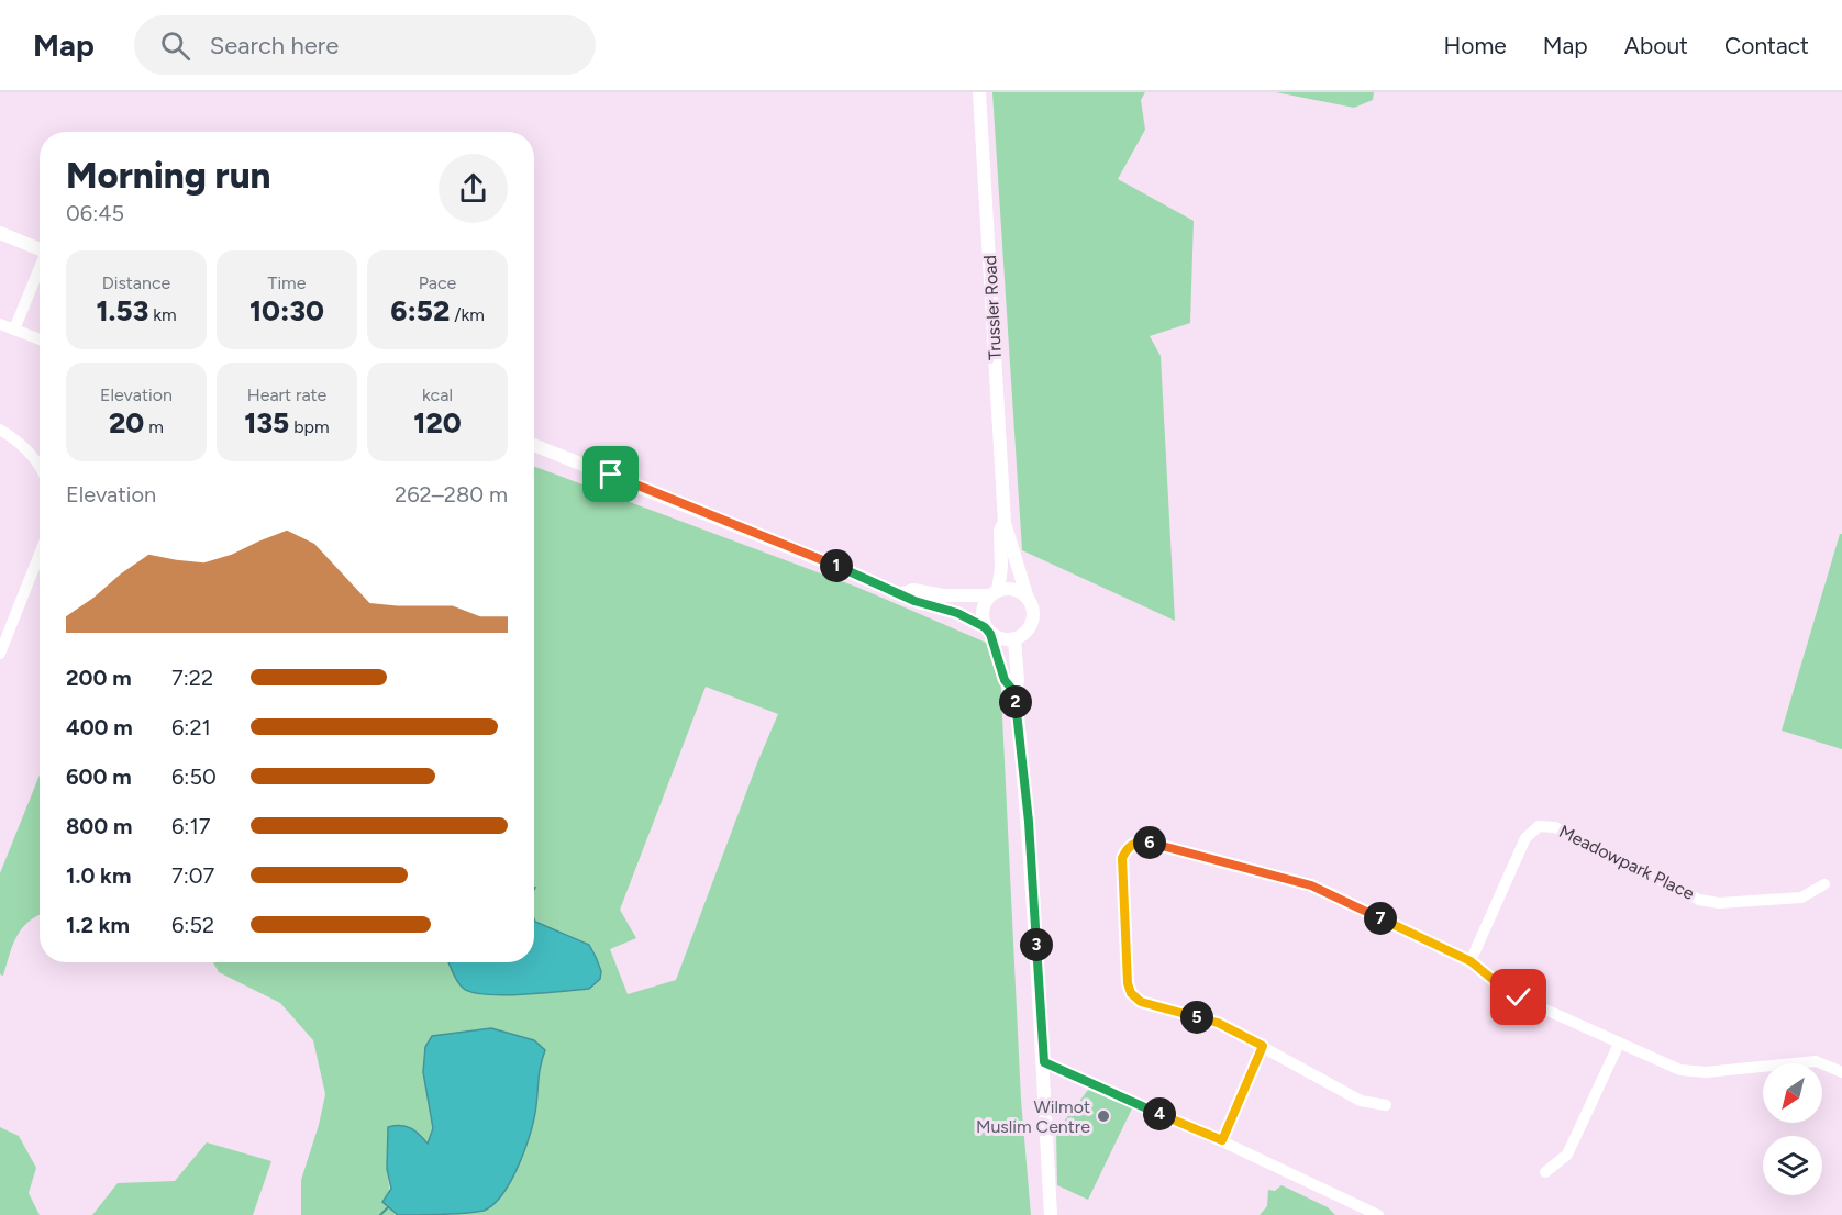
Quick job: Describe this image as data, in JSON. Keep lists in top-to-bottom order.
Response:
{
  "streets": {
    "main road": ["Trussler Road"],
    "street": ["Meadowpark Place"]
  },
  "places": ["Wilmot Muslim Centre"],
  "north": "bottom left",
  "page": {
    "header": "Map",
    "search": "Search here",
    "nav": [
      "Home",
      "Map",
      "About",
      "Contact"
    ],
    "heading": ["Morning run", "06:45"],
    "stats": [
      ["Distance", "1.53 km"],
      ["Time", "10:30"],
      ["Pace", "6:52 /km"],
      ["Elevation", "20 m"],
      ["Heart rate", "135 bpm"],
      ["kcal", "120"]
    ],
    "chart": ["Elevation", "262–280 m"],
    "pins": [
      "1",
      "2",
      "6",
      "7",
      "3",
      "5",
      "4"
    ],
    "list": [
      {
        "name": "200 m",
        "note": "7:22"
      },
      {
        "name": "400 m",
        "note": "6:21"
      },
      {
        "name": "600 m",
        "note": "6:50"
      },
      {
        "name": "800 m",
        "note": "6:17"
      },
      {
        "name": "1.0 km",
        "note": "7:07"
      },
      {
        "name": "1.2 km",
        "note": "6:52"
      }
    ]
  }
}
